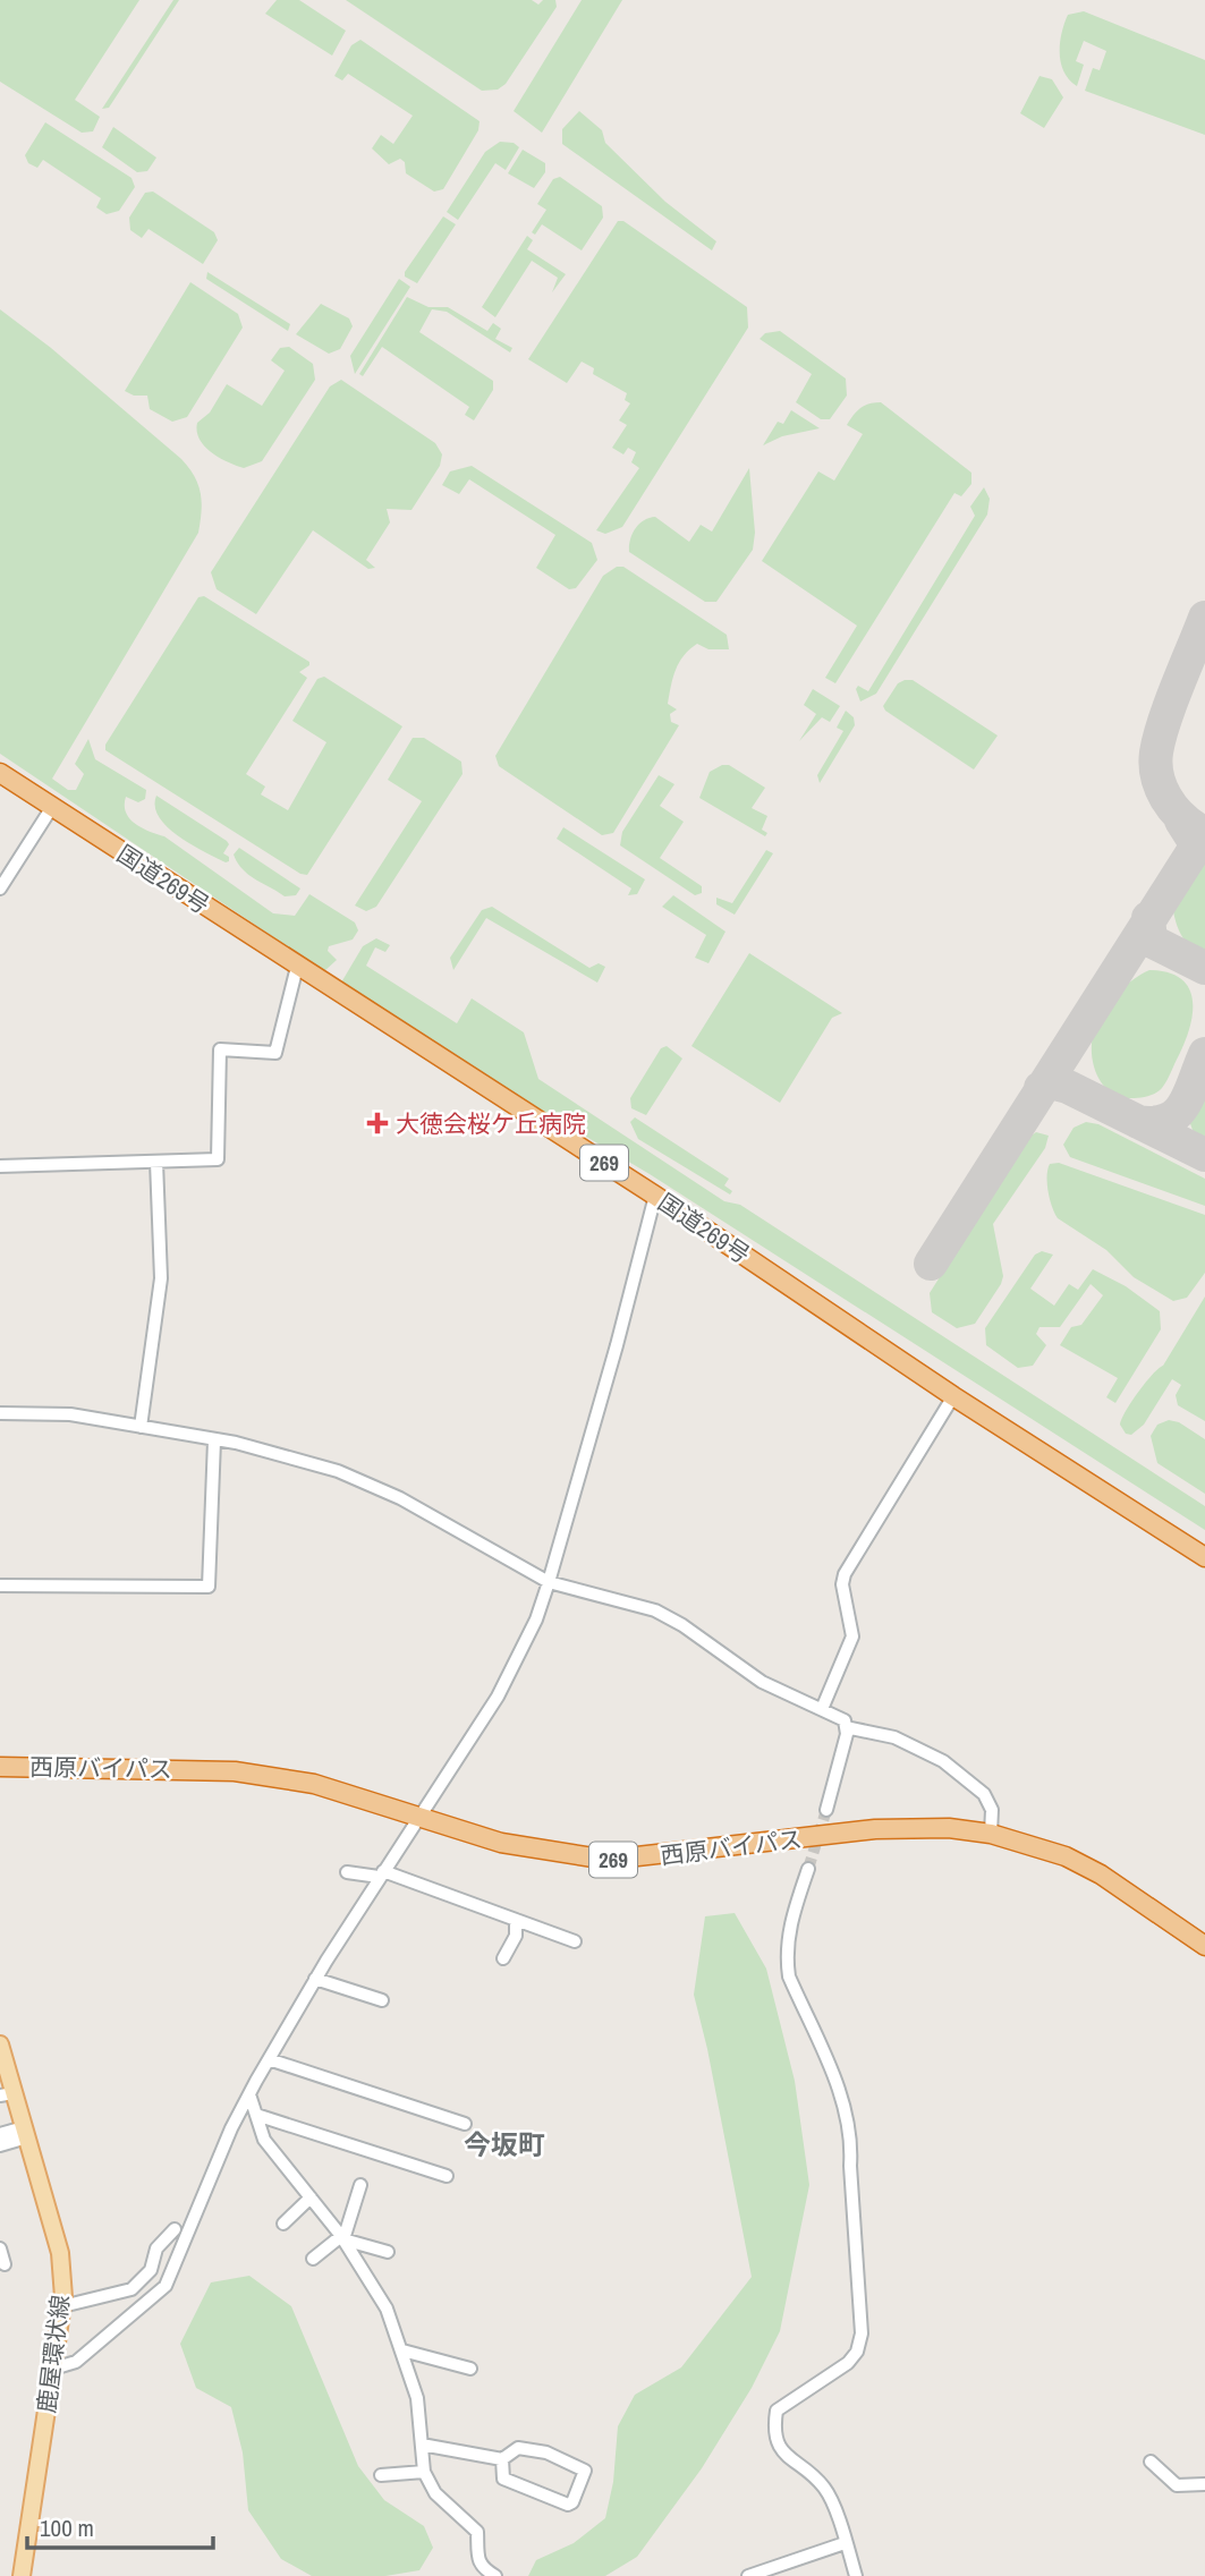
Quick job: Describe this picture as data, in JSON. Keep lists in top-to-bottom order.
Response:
{
  "streets": {
    "highway": ["国道269号", "269", "西原バイパス"],
    "main road": ["鹿屋環状線"]
  },
  "districts": ["今坂町"],
  "places": {
    "health": ["大徳会桜ケ丘病院"]
  },
  "scale_bar": "100 m"
}
